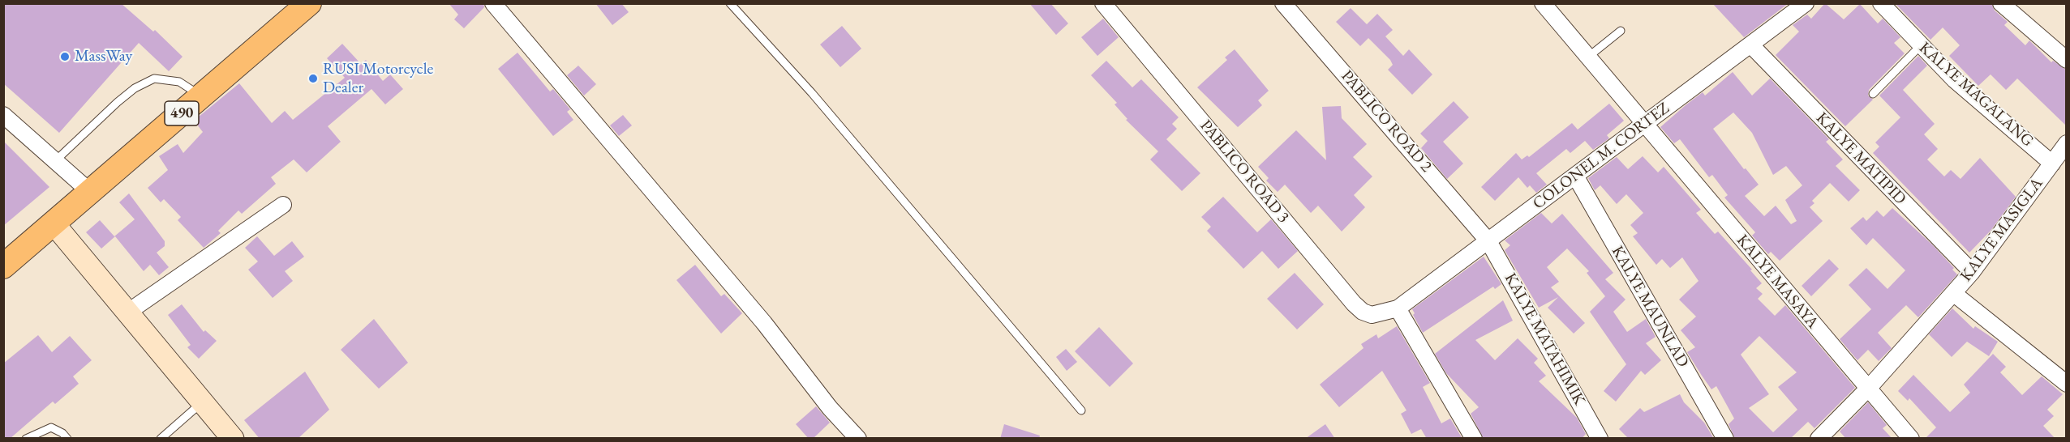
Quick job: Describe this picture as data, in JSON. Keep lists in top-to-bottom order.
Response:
{
  "streets": {
    "main road": ["490"],
    "street": [
      "KALYE MAGALANG",
      "PABLICO ROAD 2",
      "COLONEL M. CORTEZ",
      "KALYE MATIPID",
      "PABLICO ROAD 3",
      "KALYE MASIGLA",
      "KALYE MASAYA",
      "KALYE MAUNLAD",
      "KALYE MATAHIMIK"
    ]
  },
  "crossings": [
    ["KALYE MAGALANG", "KALYE MASIGLA"],
    ["PABLICO ROAD 2", "COLONEL M. CORTEZ"],
    ["PABLICO ROAD 2", "KALYE MATAHIMIK"],
    ["COLONEL M. CORTEZ", "KALYE MATIPID"],
    ["COLONEL M. CORTEZ", "PABLICO ROAD 3"],
    ["COLONEL M. CORTEZ", "KALYE MASAYA"],
    ["COLONEL M. CORTEZ", "KALYE MAUNLAD"],
    ["COLONEL M. CORTEZ", "KALYE MATAHIMIK"],
    ["KALYE MATIPID", "KALYE MASIGLA"]
  ],
  "places": ["MassWay", "RUSI Motorcycle Dealer"]
}
